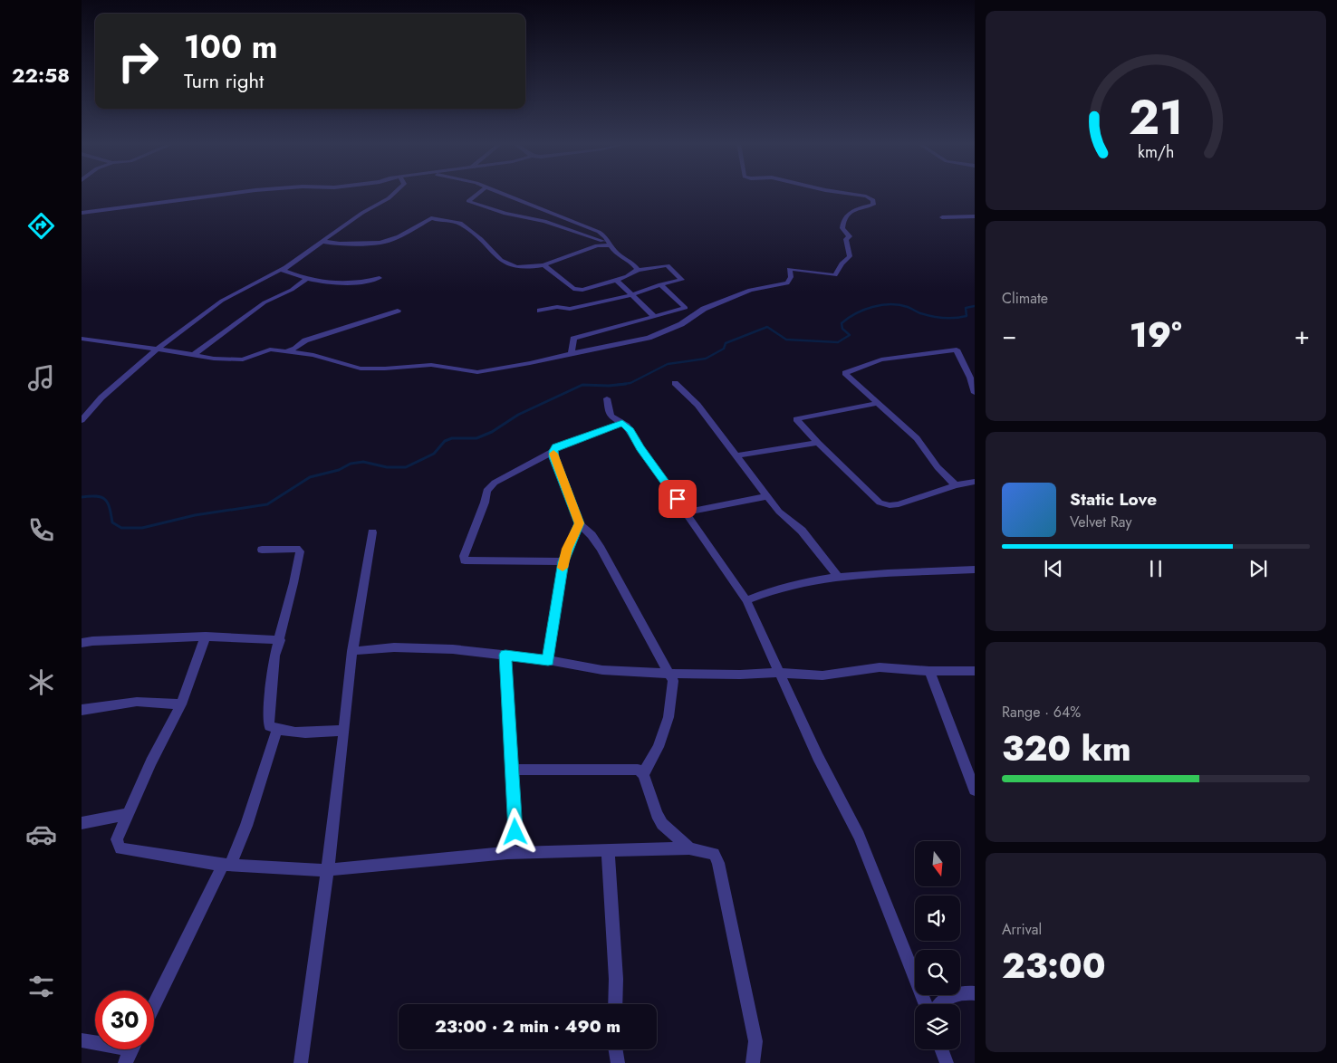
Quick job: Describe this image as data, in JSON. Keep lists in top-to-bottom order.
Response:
{
  "north": "bottom",
  "page": {
    "tabs": "22:58",
    "turn": ["100 m", "Turn right"],
    "tile": [
      "Climate",
      ["Range · 64%", "320 km"],
      ["Arrival", "23:00"]
    ],
    "heat": ["−", "19°", "+"],
    "song": ["Static Love", "Velvet Ray"],
    "limit": "30",
    "trip": "23:00 · 2 min · 490 m",
    "gauge": ["21", "km/h"]
  }
}
